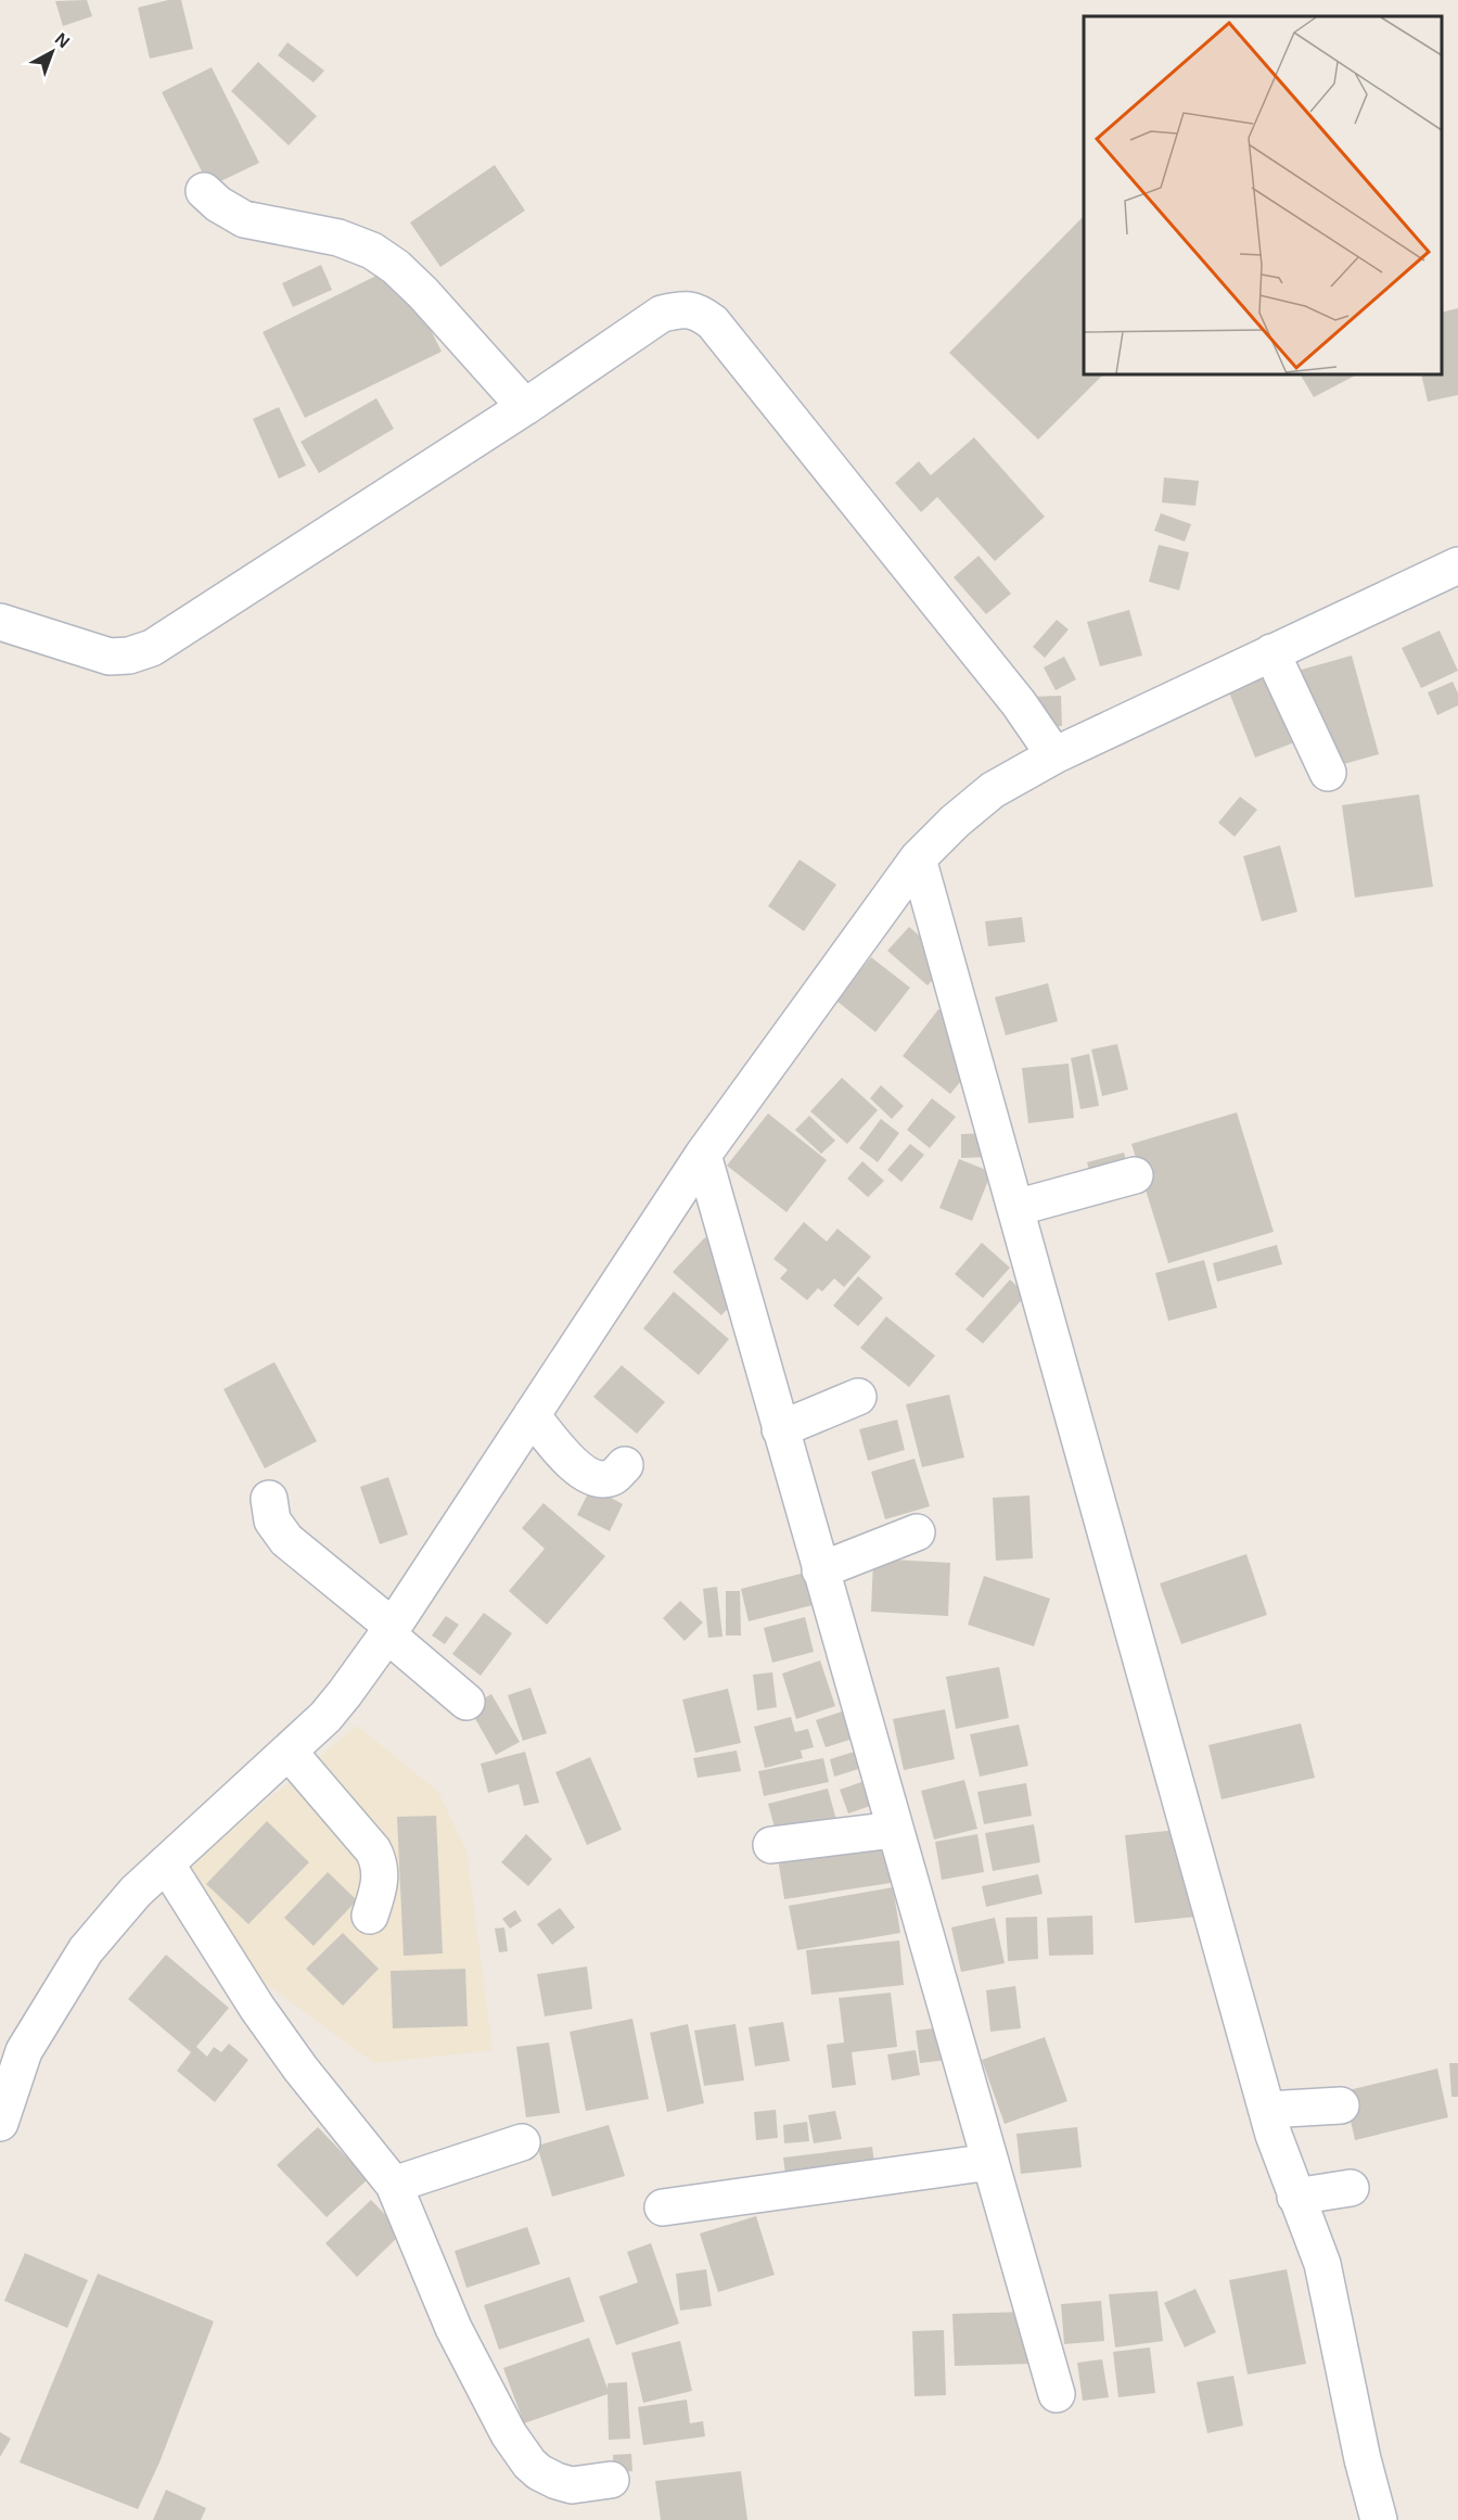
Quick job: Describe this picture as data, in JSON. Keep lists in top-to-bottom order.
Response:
{
  "north": "top right"
}
